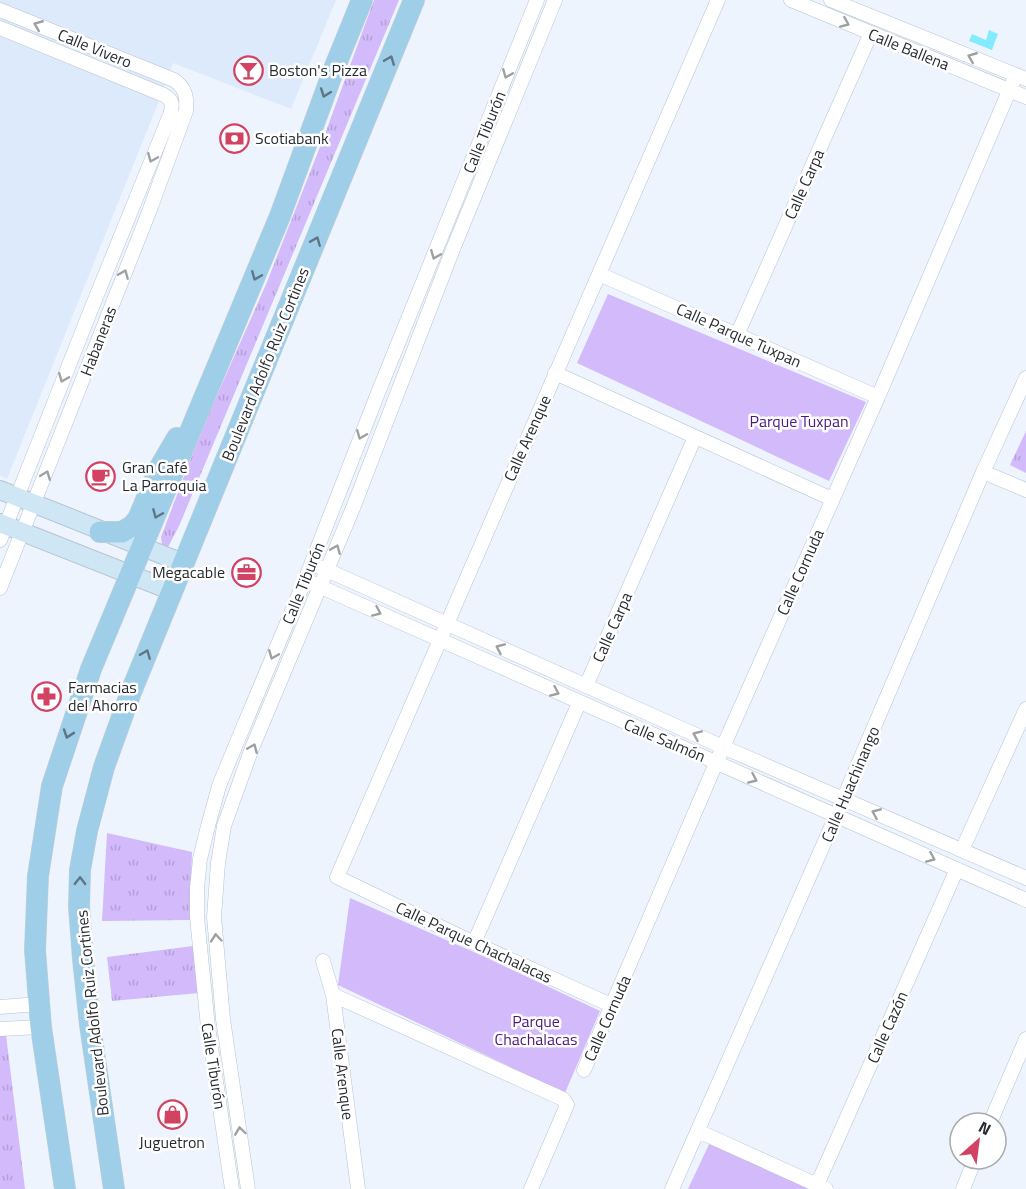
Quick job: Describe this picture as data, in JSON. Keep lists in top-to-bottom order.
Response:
{
  "streets": {
    "main road": ["Boulevard Adolfo Ruiz Cortines"],
    "street": [
      "Calle Vivero",
      "Calle Ballena",
      "Calle Tiburón",
      "Calle Carpa",
      "Calle Parque Tuxpan",
      "Habaneras",
      "Calle Arenque",
      "Calle Cornuda",
      "Calle Salmón",
      "Calle Huachinango",
      "Calle Parque Chachalacas",
      "Calle Cazón"
    ]
  },
  "crossings": [
    ["Calle Vivero", "Habaneras"],
    ["Calle Ballena", "Calle Carpa"],
    ["Calle Ballena", "Calle Cornuda"],
    ["Calle Tiburón", "Calle Salmón"],
    ["Calle Carpa", "Calle Parque Tuxpan"],
    ["Calle Carpa", "Calle Salmón"],
    ["Calle Parque Tuxpan", "Calle Arenque"],
    ["Calle Parque Tuxpan", "Calle Cornuda"],
    ["Calle Arenque", "Calle Salmón"],
    ["Calle Arenque", "Calle Parque Chachalacas"],
    ["Calle Cornuda", "Calle Salmón"],
    ["Calle Cornuda", "Calle Parque Chachalacas"],
    ["Calle Salmón", "Calle Huachinango"],
    ["Calle Salmón", "Calle Cazón"]
  ],
  "parks": ["Parque Tuxpan", "Parque Chachalacas"],
  "places": {
    "bar": ["Boston's Pizza"],
    "bank": ["Scotiabank"],
    "cafe": ["Gran Café La Parroquia"],
    "office": ["Megacable"],
    "pharmacy": ["Farmacias del Ahorro"],
    "shop": ["Juguetron"]
  },
  "north": "top right"
}
